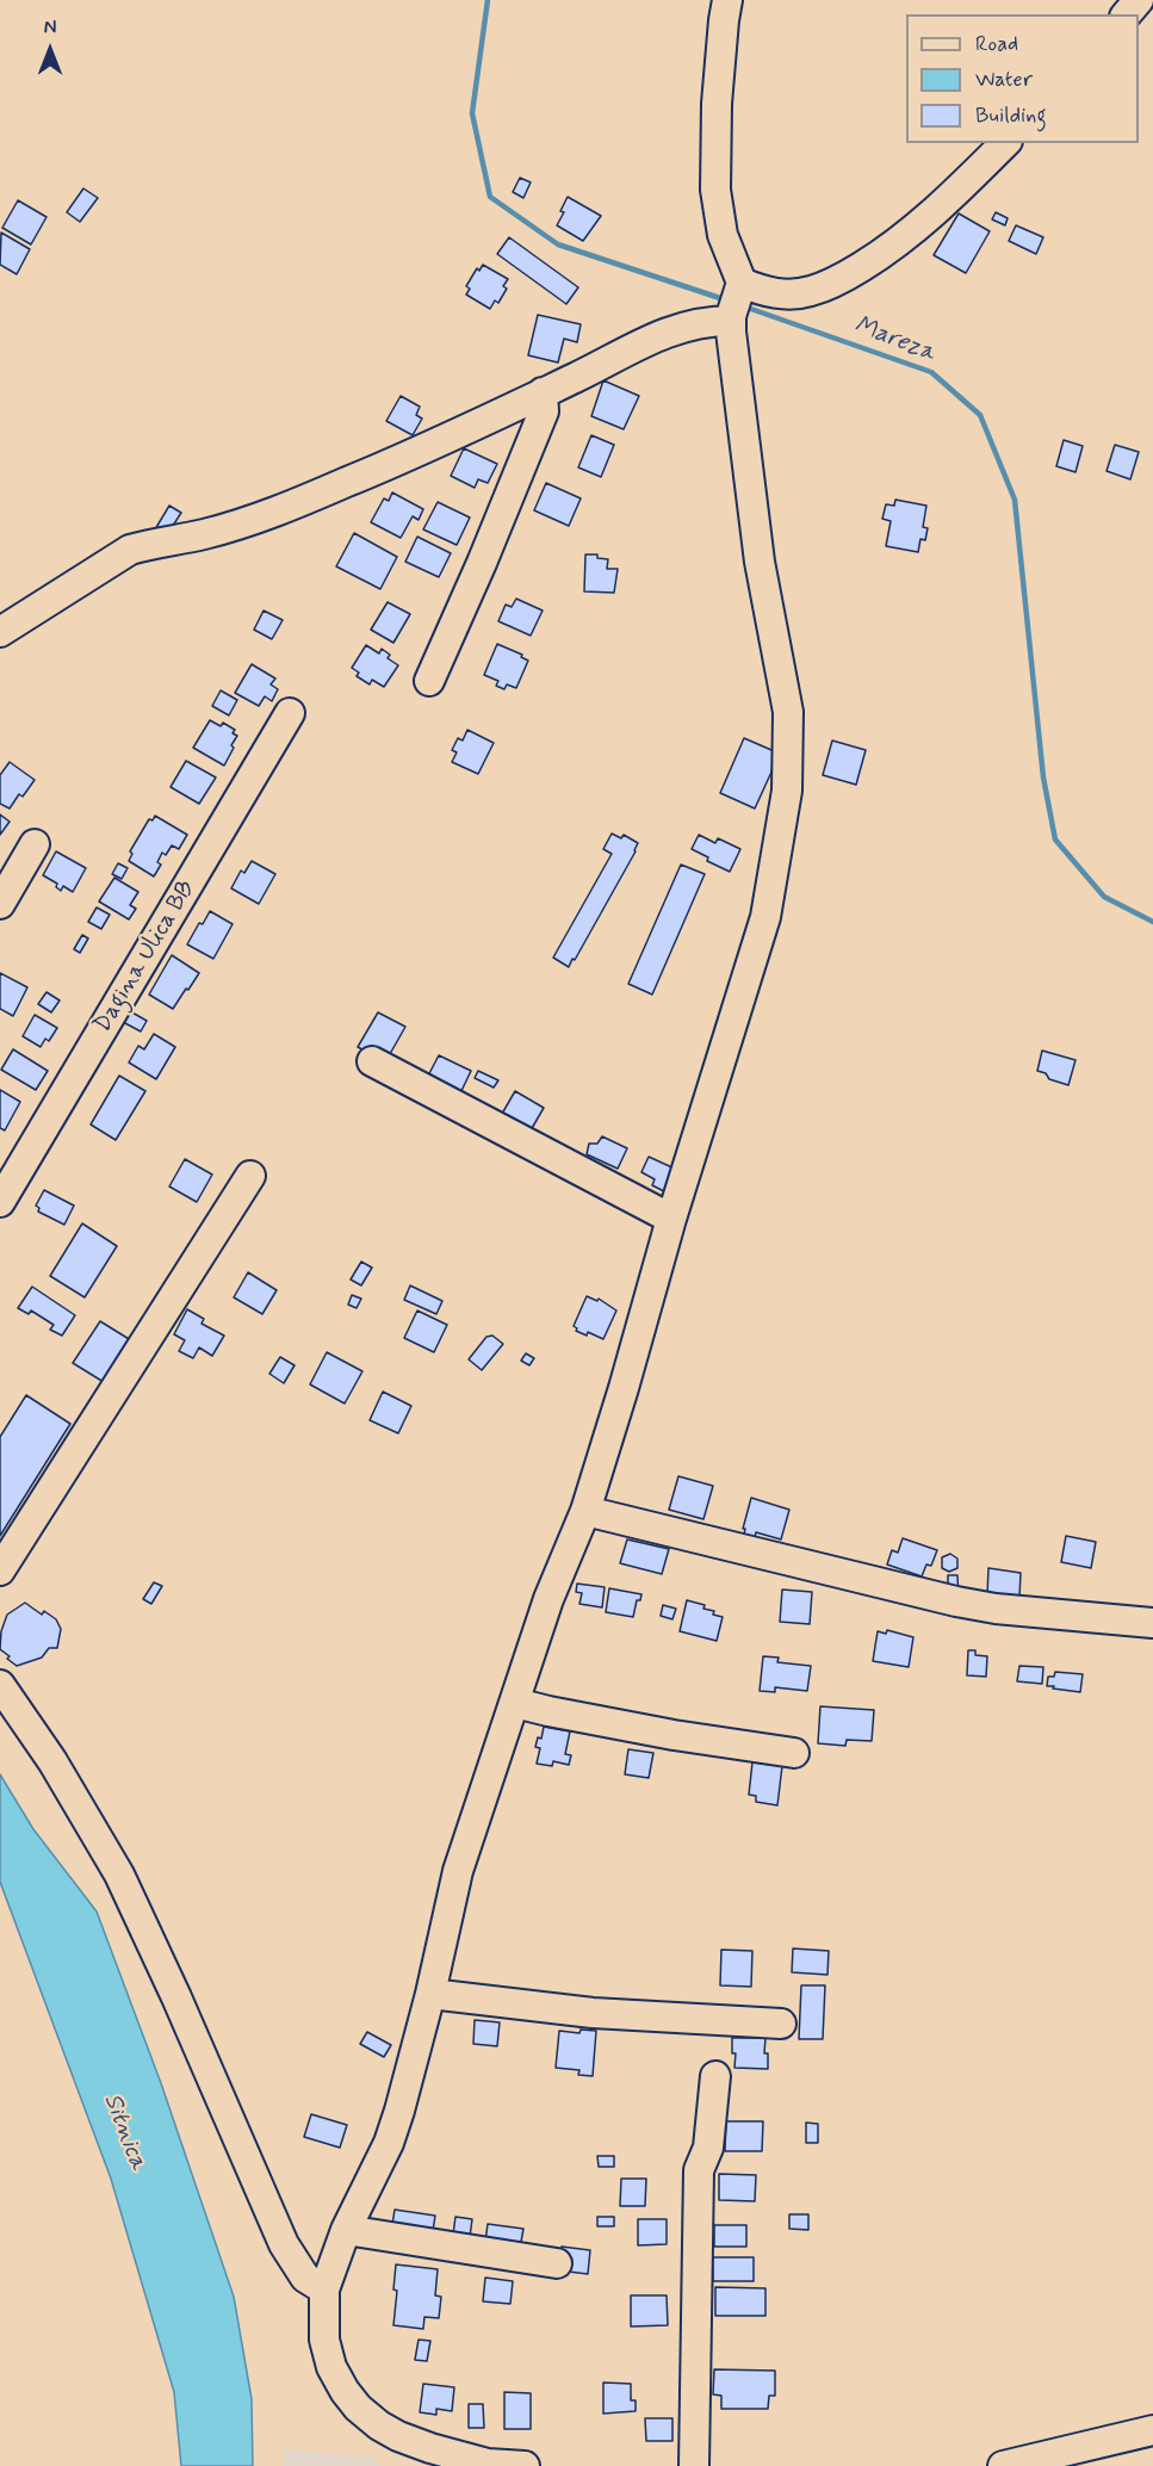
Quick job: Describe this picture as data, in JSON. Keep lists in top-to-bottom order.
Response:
{
  "streets": {
    "street": ["Dagina Ulica BB"]
  },
  "water": ["Mareza", "Sitnica"],
  "legend": ["Road", "Water", "Building"],
  "north": "top"
}
